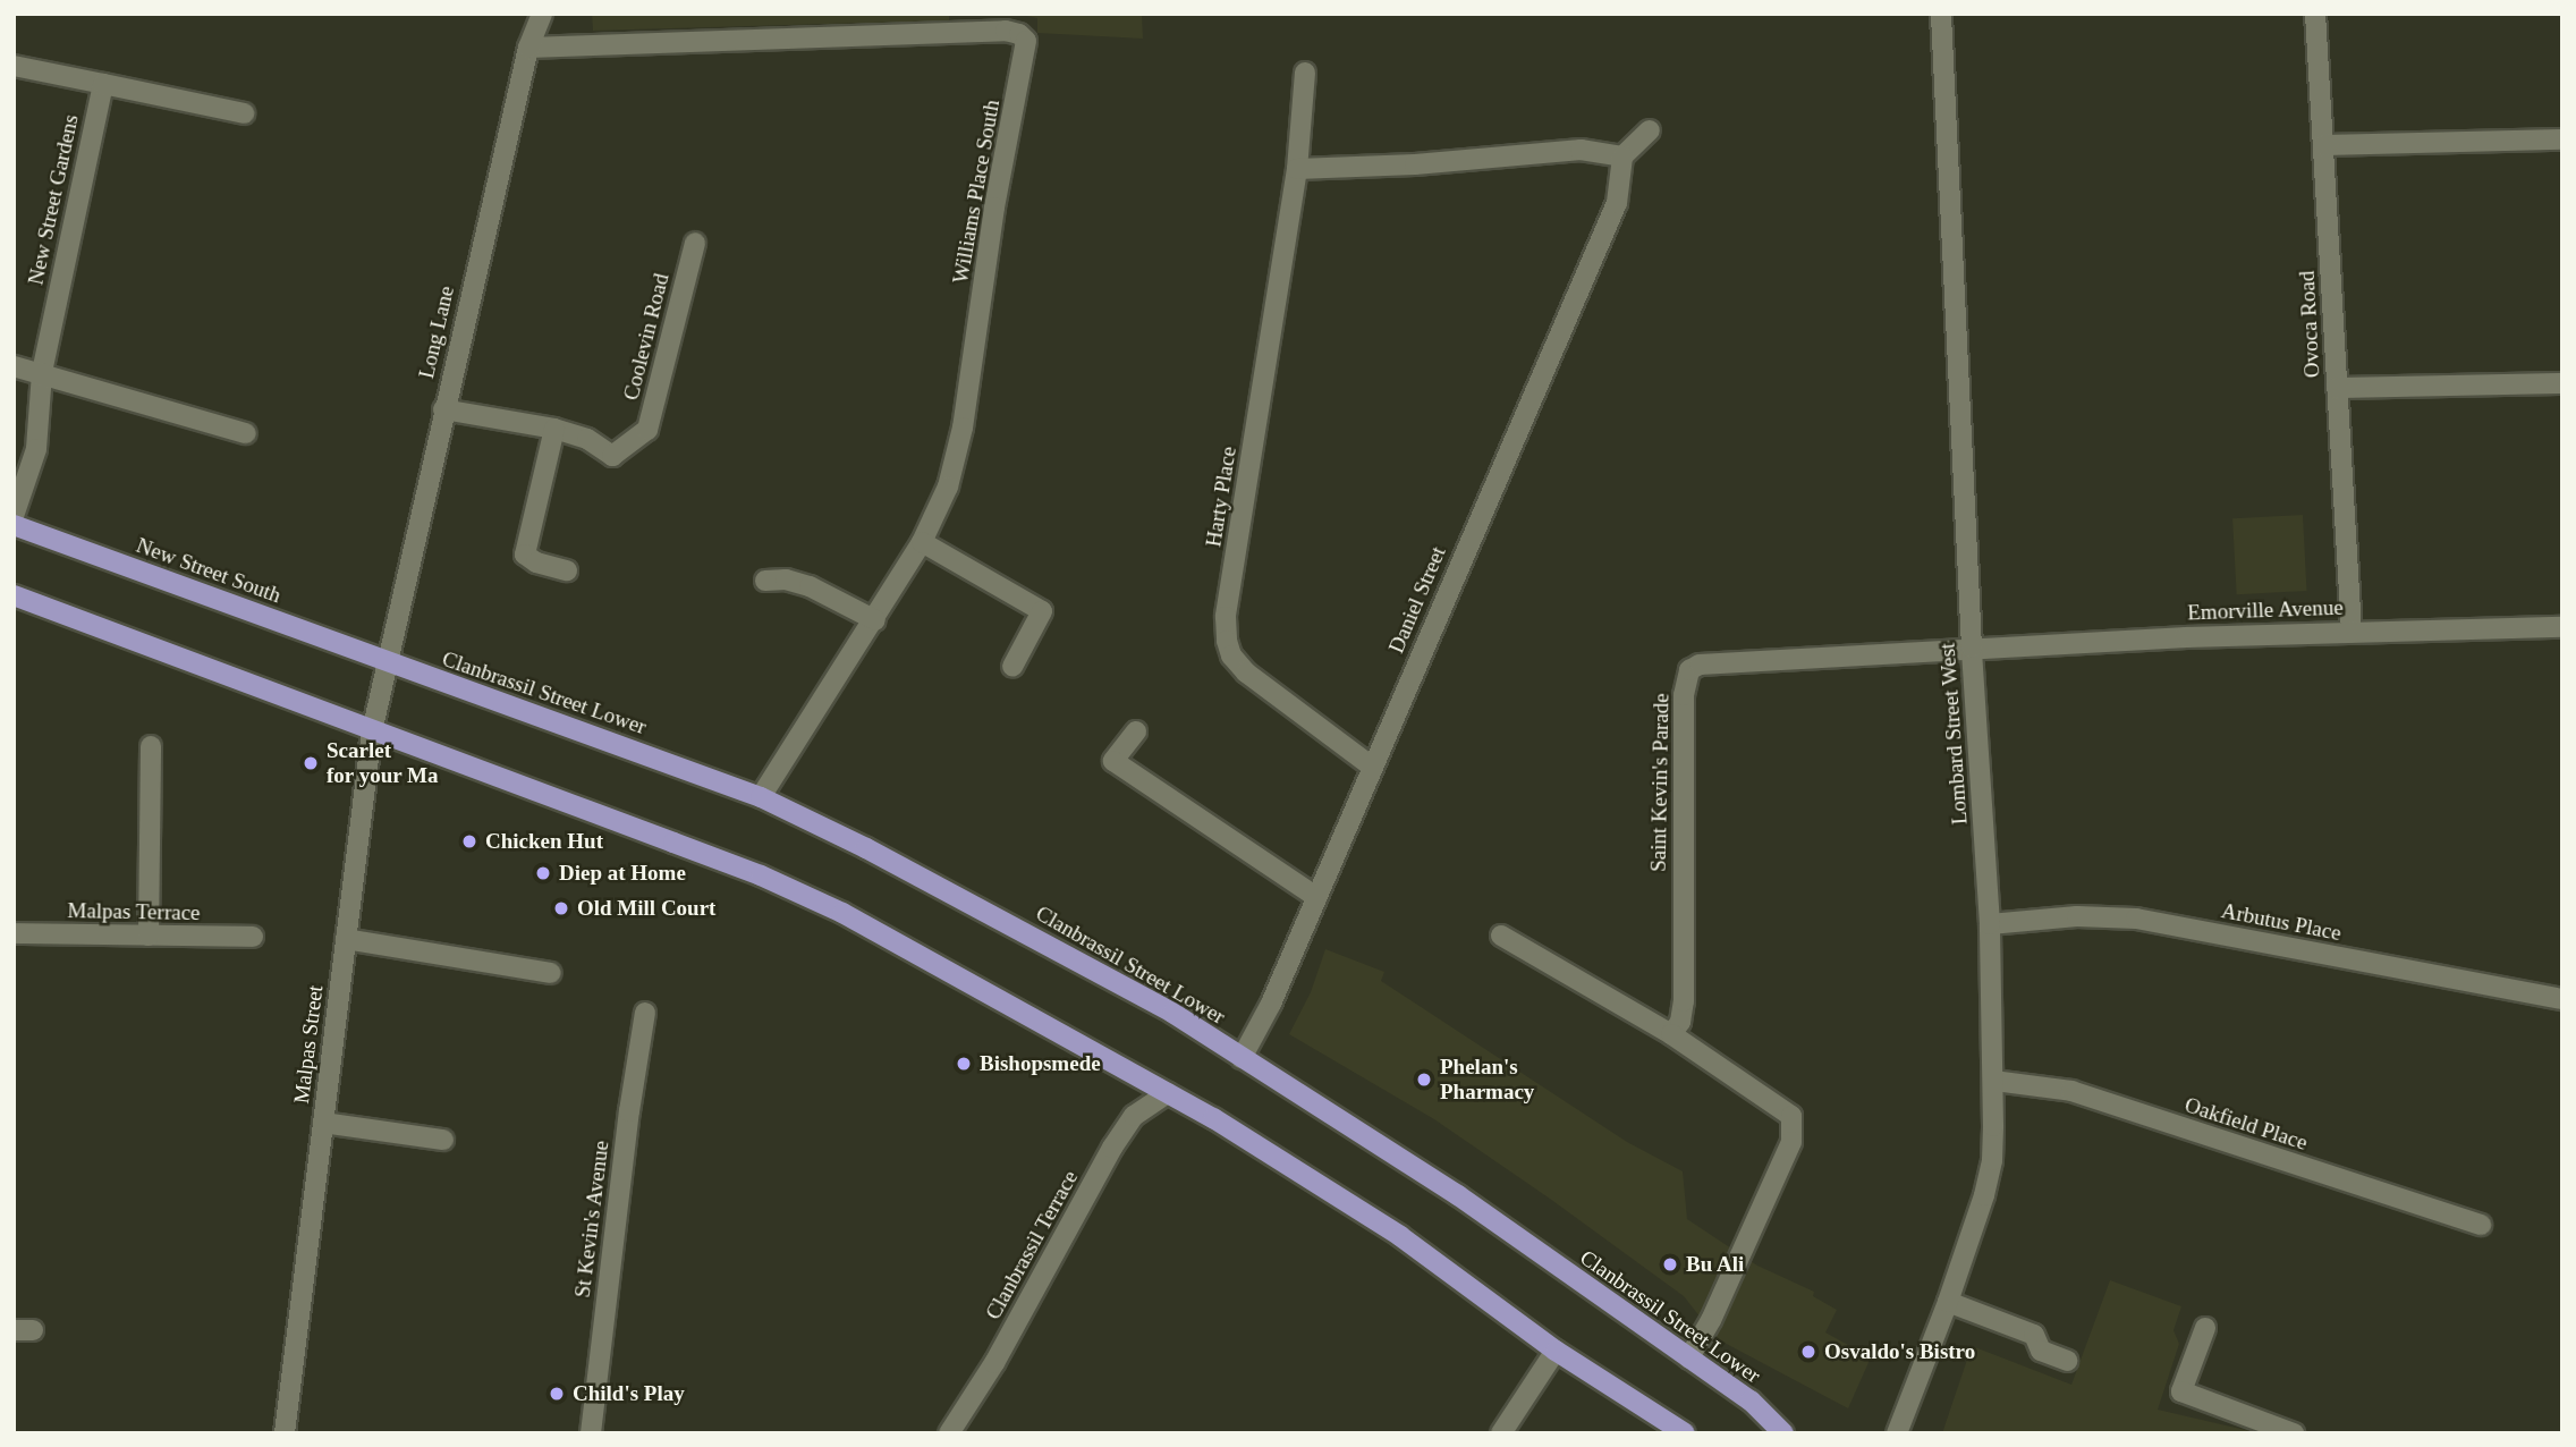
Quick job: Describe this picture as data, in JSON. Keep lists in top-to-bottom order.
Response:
{
  "streets": {
    "main road": ["New Street South", "Clanbrassil Street Lower"],
    "street": [
      "Williams Place South",
      "New Street Gardens",
      "Ovoca Road",
      "Long Lane",
      "Coolevin Road",
      "Harty Place",
      "Daniel Street",
      "Emorville Avenue",
      "Lombard Street West",
      "Saint Kevin's Parade",
      "Malpas Terrace",
      "Arbutus Place",
      "Malpas Street",
      "Oakfield Place",
      "St Kevin's Avenue",
      "Clanbrassil Terrace"
    ]
  },
  "crossings": [
    ["Williams Place South", "Long Lane"],
    ["Williams Place South", "Clanbrassil Street Lower"],
    ["Ovoca Road", "Emorville Avenue"],
    ["Long Lane", "Coolevin Road"],
    ["Long Lane", "New Street South"],
    ["Long Lane", "Clanbrassil Street Lower"],
    ["Long Lane", "Malpas Street"],
    ["Harty Place", "Daniel Street"],
    ["New Street South", "Clanbrassil Street Lower"],
    ["New Street South", "Malpas Street"],
    ["Daniel Street", "Clanbrassil Street Lower"],
    ["Emorville Avenue", "Lombard Street West"],
    ["Emorville Avenue", "Saint Kevin's Parade"],
    ["Clanbrassil Street Lower", "Malpas Street"],
    ["Lombard Street West", "Saint Kevin's Parade"],
    ["Lombard Street West", "Arbutus Place"],
    ["Lombard Street West", "Oakfield Place"]
  ],
  "places": [
    "Scarlet for your Ma",
    "Chicken Hut",
    "Diep at Home",
    "Old Mill Court",
    "Bishopsmede",
    "Phelan's Pharmacy",
    "Bu Ali",
    "Osvaldo's Bistro",
    "Child's Play"
  ]
}
